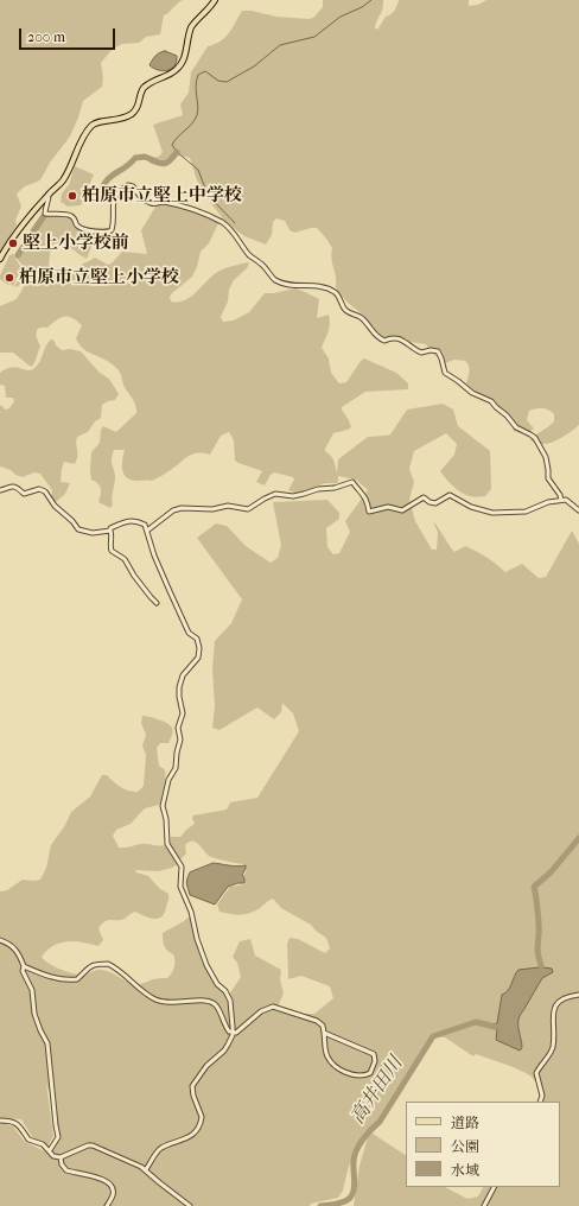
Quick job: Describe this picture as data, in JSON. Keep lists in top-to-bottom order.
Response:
{
  "water": ["高井田川"],
  "places": ["柏原市立堅上中学校", "堅上小学校前", "柏原市立堅上小学校"],
  "legend": ["道路", "公園", "水域"],
  "scale_bar": "200 m"
}
